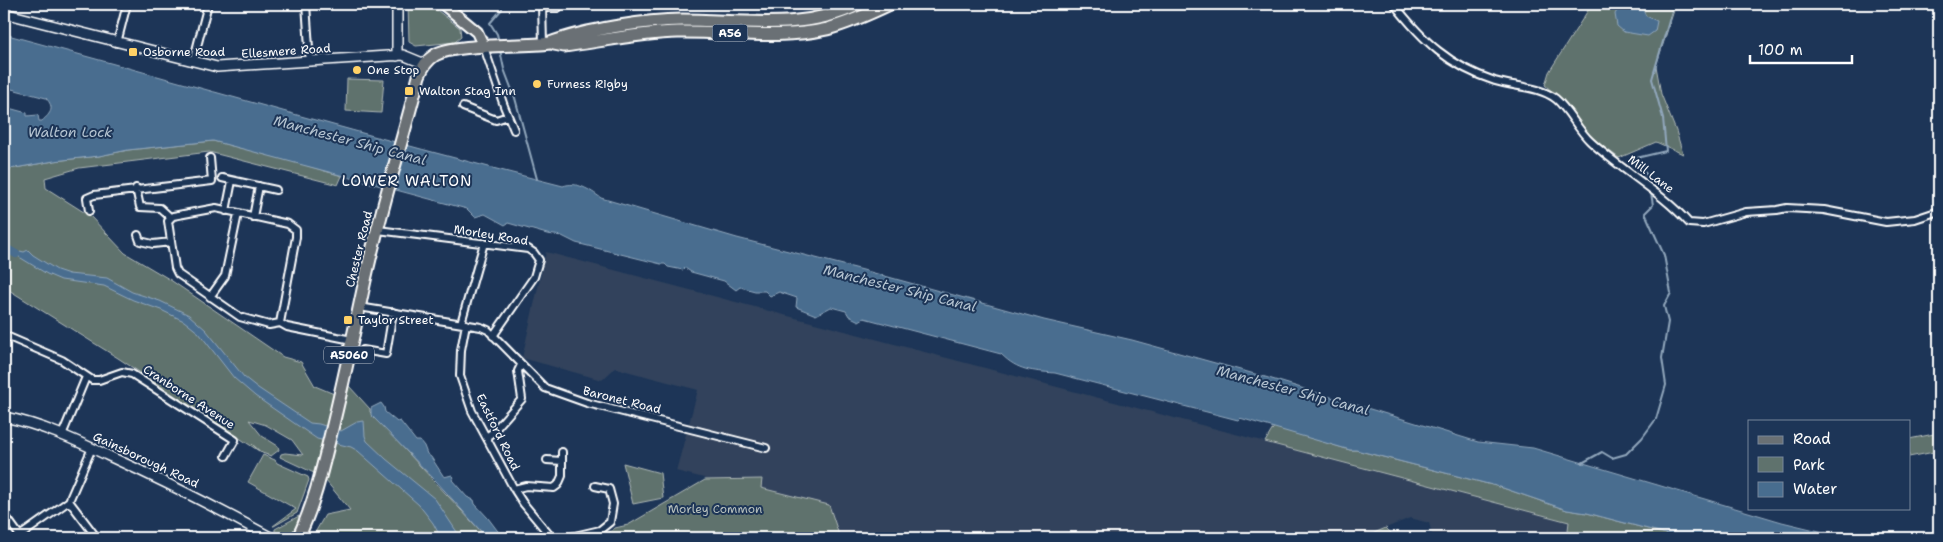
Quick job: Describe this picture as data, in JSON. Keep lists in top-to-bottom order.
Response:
{
  "streets": {
    "highway": ["A56", "Chester Road", "A5060"],
    "main road": ["Ellesmere Road", "Gainsborough Road"],
    "street": [
      "Mill Lane",
      "Morley Road",
      "Cranborne Avenue",
      "Baronet Road",
      "Eastford Road"
    ]
  },
  "crossings": [
    ["Ellesmere Road", "Chester Road"],
    ["Morley Road", "Chester Road"],
    ["Morley Road", "Baronet Road"],
    ["Morley Road", "Eastford Road"]
  ],
  "districts": ["LOWER WALTON"],
  "water": ["Walton Lock", "Manchester Ship Canal"],
  "parks": ["Morley Common"],
  "places": {
    "transit": ["Osborne Road", "Walton Stag Inn", "Taylor Street"],
    "other": ["One Stop", "Furness Rigby"]
  },
  "legend": ["Road", "Park", "Water"],
  "scale_bar": "100 m"
}
